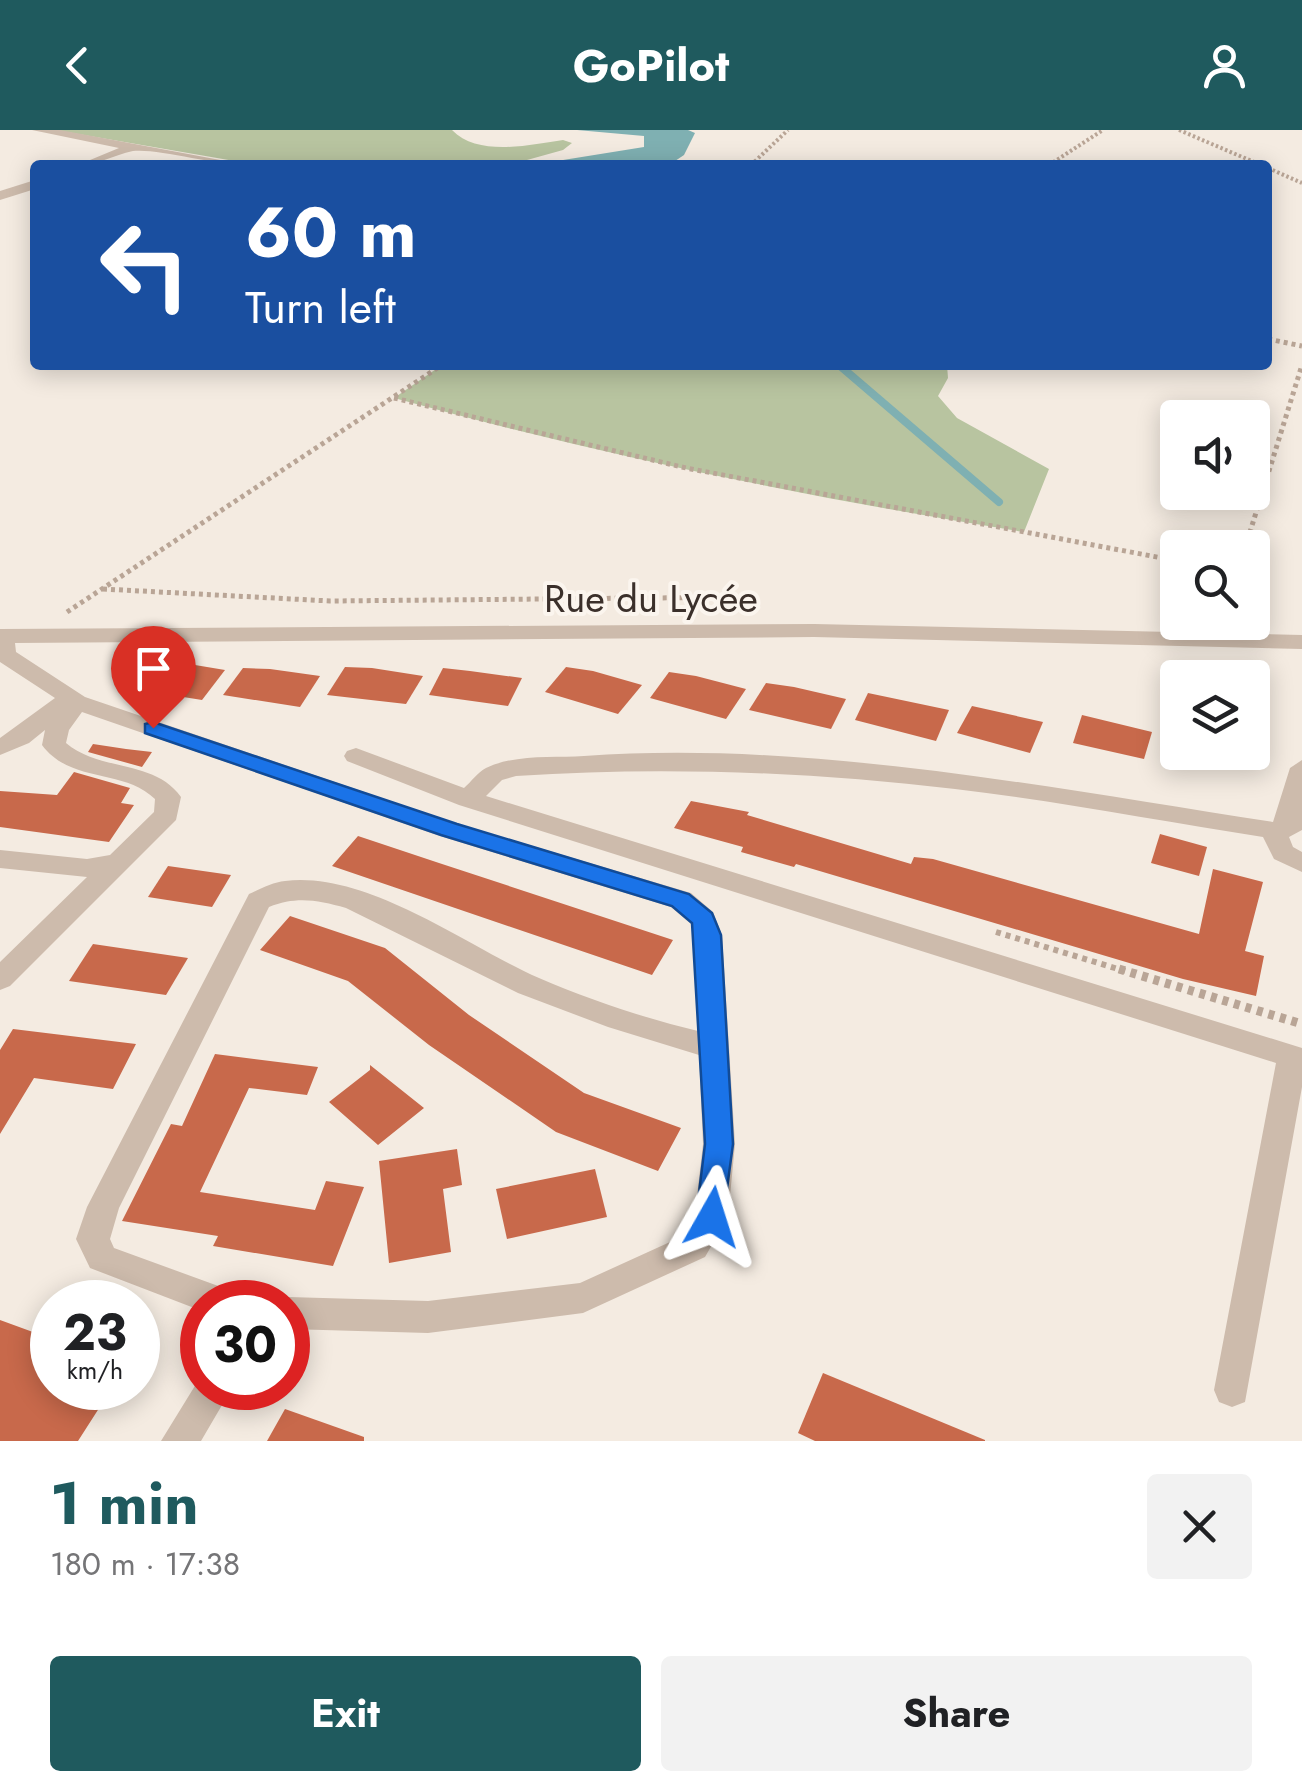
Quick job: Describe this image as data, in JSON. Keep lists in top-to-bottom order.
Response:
{
  "streets": {
    "street": ["Rue du Lycée"]
  },
  "page": {
    "header": "GoPilot",
    "turn": ["60 m", "Turn left"],
    "speed": "23 km/h",
    "limit": "30",
    "heading": ["1 min", "180 m · 17:38"],
    "buttons": ["Exit", "Share"]
  }
}
